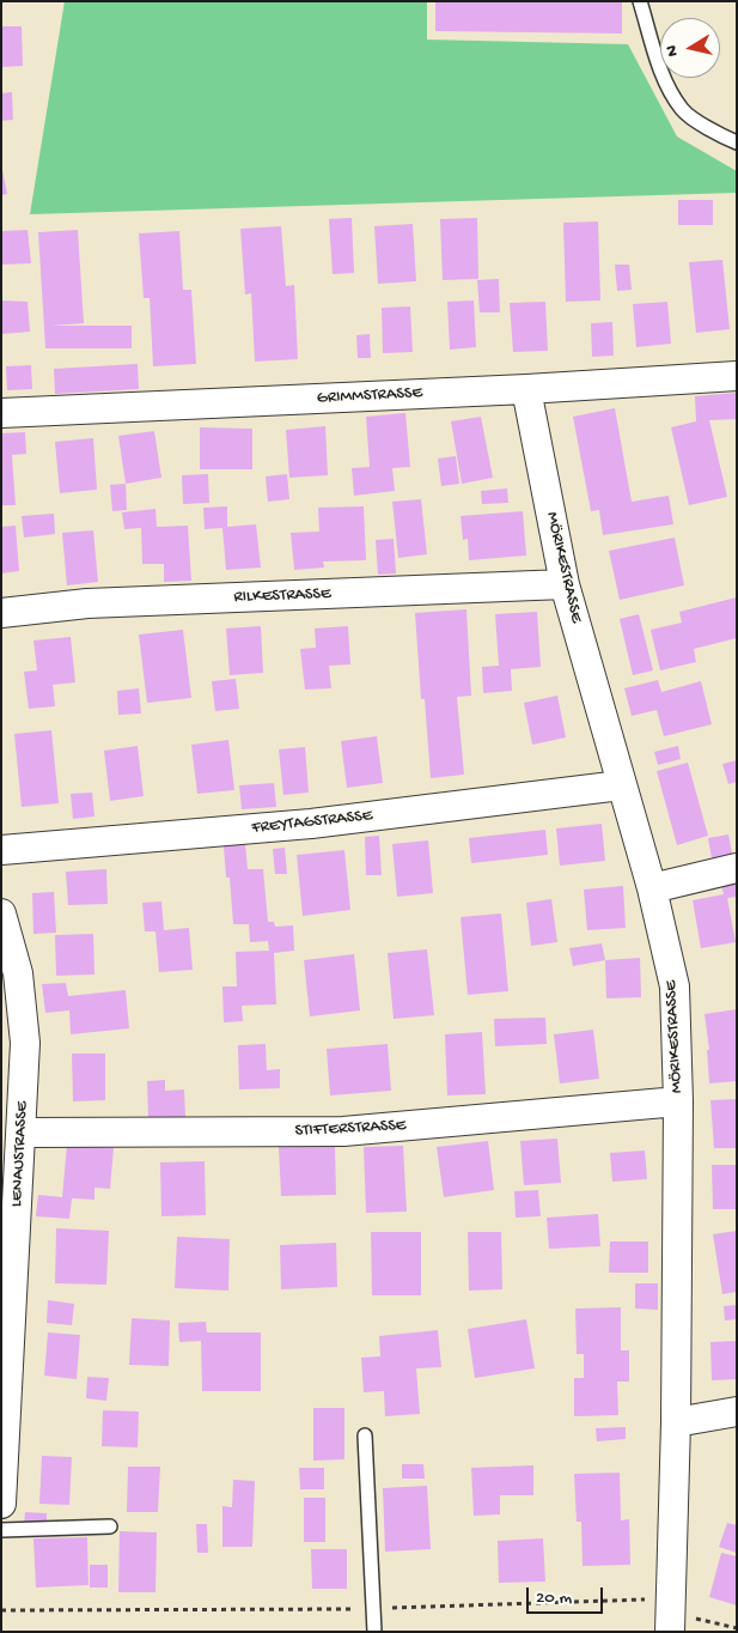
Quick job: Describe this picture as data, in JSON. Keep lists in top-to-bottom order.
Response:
{
  "streets": {
    "street": [
      "GRIMMSTRASSE",
      "MÖRIKESTRASSE",
      "RILKESTRASSE",
      "FREYTAGSTRASSE",
      "STIFTERSTRASSE",
      "LENAUSTRASSE"
    ]
  },
  "crossings": [
    ["GRIMMSTRASSE", "MÖRIKESTRASSE"],
    ["MÖRIKESTRASSE", "RILKESTRASSE"],
    ["MÖRIKESTRASSE", "FREYTAGSTRASSE"],
    ["MÖRIKESTRASSE", "STIFTERSTRASSE"],
    ["STIFTERSTRASSE", "LENAUSTRASSE"]
  ],
  "scale_bar": "20 m",
  "north": "left"
}
